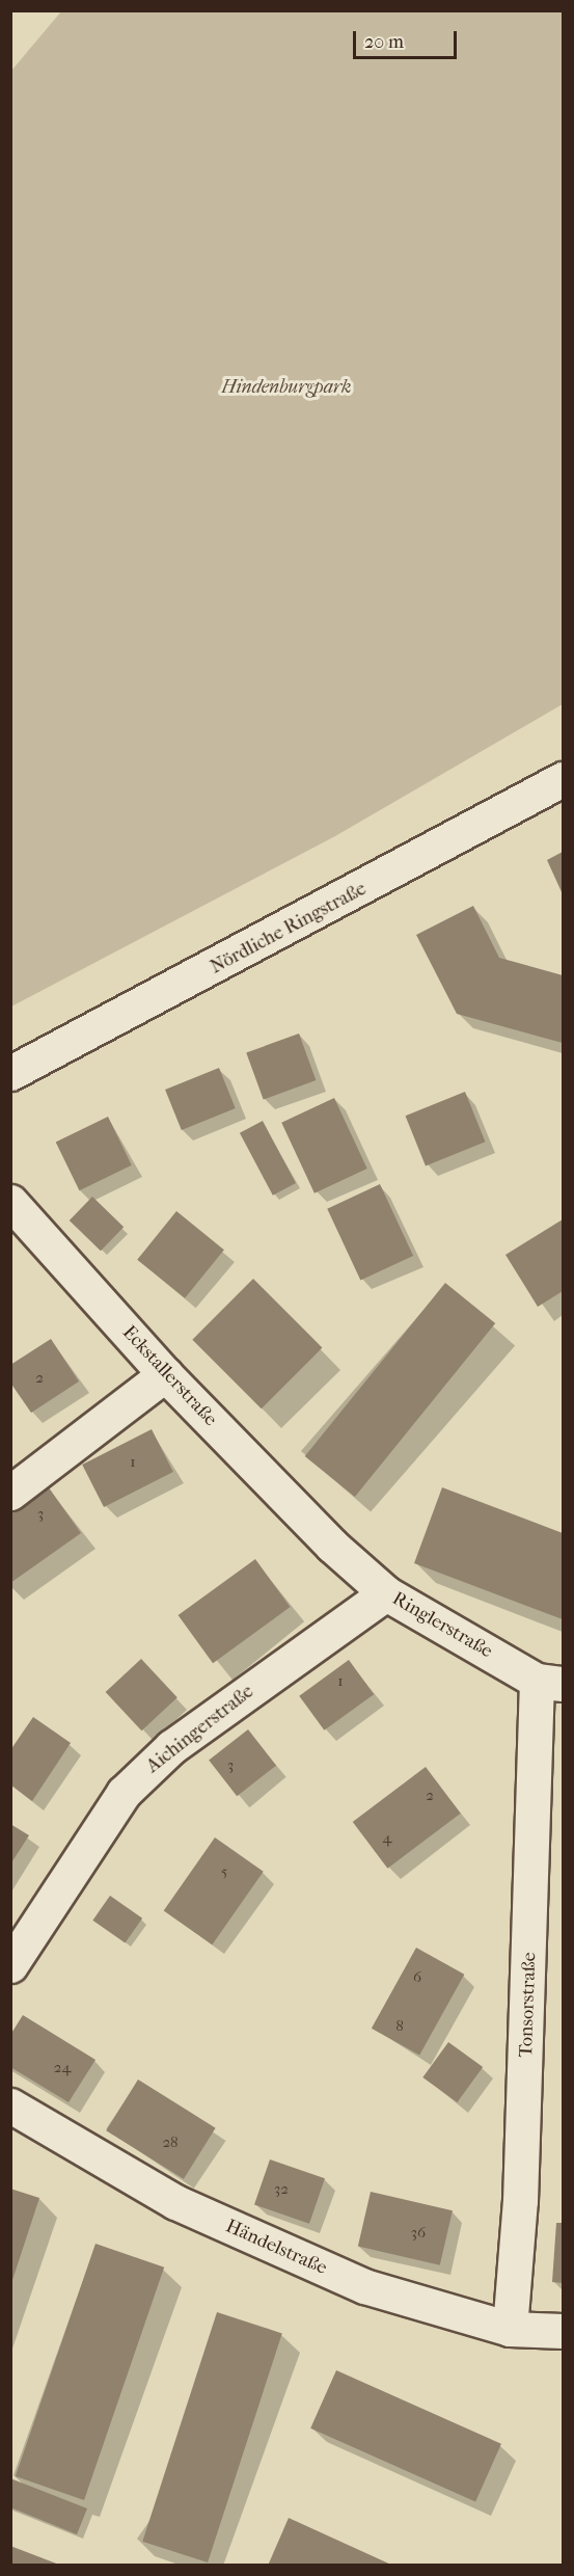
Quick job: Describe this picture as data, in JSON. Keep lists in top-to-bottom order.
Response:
{
  "streets": {
    "street": [
      "Nördliche Ringstraße",
      "Eckstallerstraße",
      "Ringlerstraße",
      "Aichingerstraße",
      "Tonsorstraße",
      "Händelstraße"
    ]
  },
  "crossings": [
    ["Eckstallerstraße", "Ringlerstraße"],
    ["Ringlerstraße", "Aichingerstraße"],
    ["Ringlerstraße", "Tonsorstraße"],
    ["Tonsorstraße", "Händelstraße"]
  ],
  "parks": ["Hindenburgpark"],
  "house_numbers": [
    "2",
    "1",
    "3",
    "1",
    "3",
    "2",
    "4",
    "5",
    "6",
    "8",
    "24",
    "28",
    "32",
    "36"
  ],
  "scale_bar": "20 m"
}
